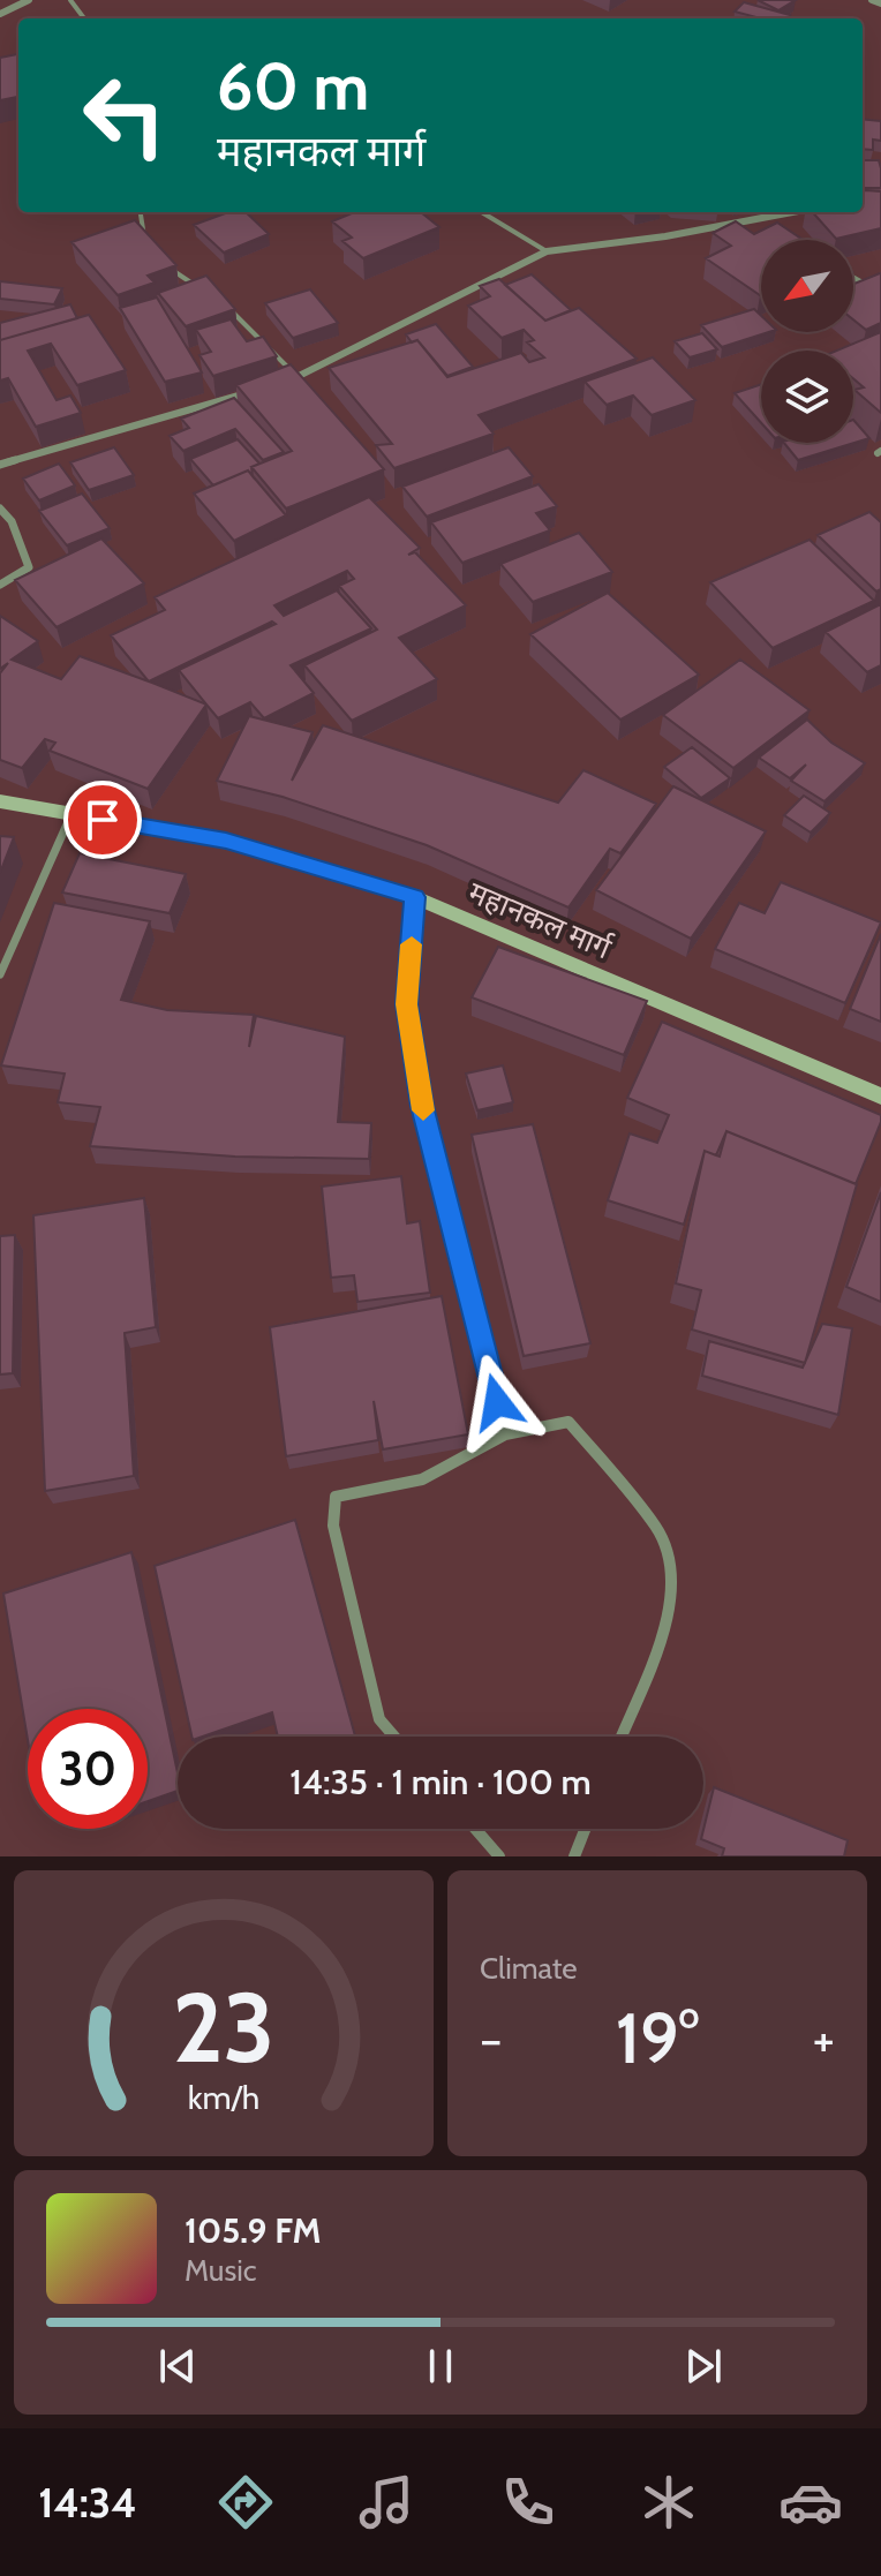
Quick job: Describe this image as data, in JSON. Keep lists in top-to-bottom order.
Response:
{
  "streets": {
    "main road": ["महानकल मार्ग"]
  },
  "north": "bottom left",
  "page": {
    "turn": ["60 m", "महानकल मार्ग"],
    "limit": "30",
    "trip": "14:35 · 1 min · 100 m",
    "tile": "Climate",
    "heat": ["−", "19°", "+"],
    "song": ["105.9 FM", "Music"],
    "tabs": "14:34",
    "gauge": ["23", "km/h"]
  }
}
